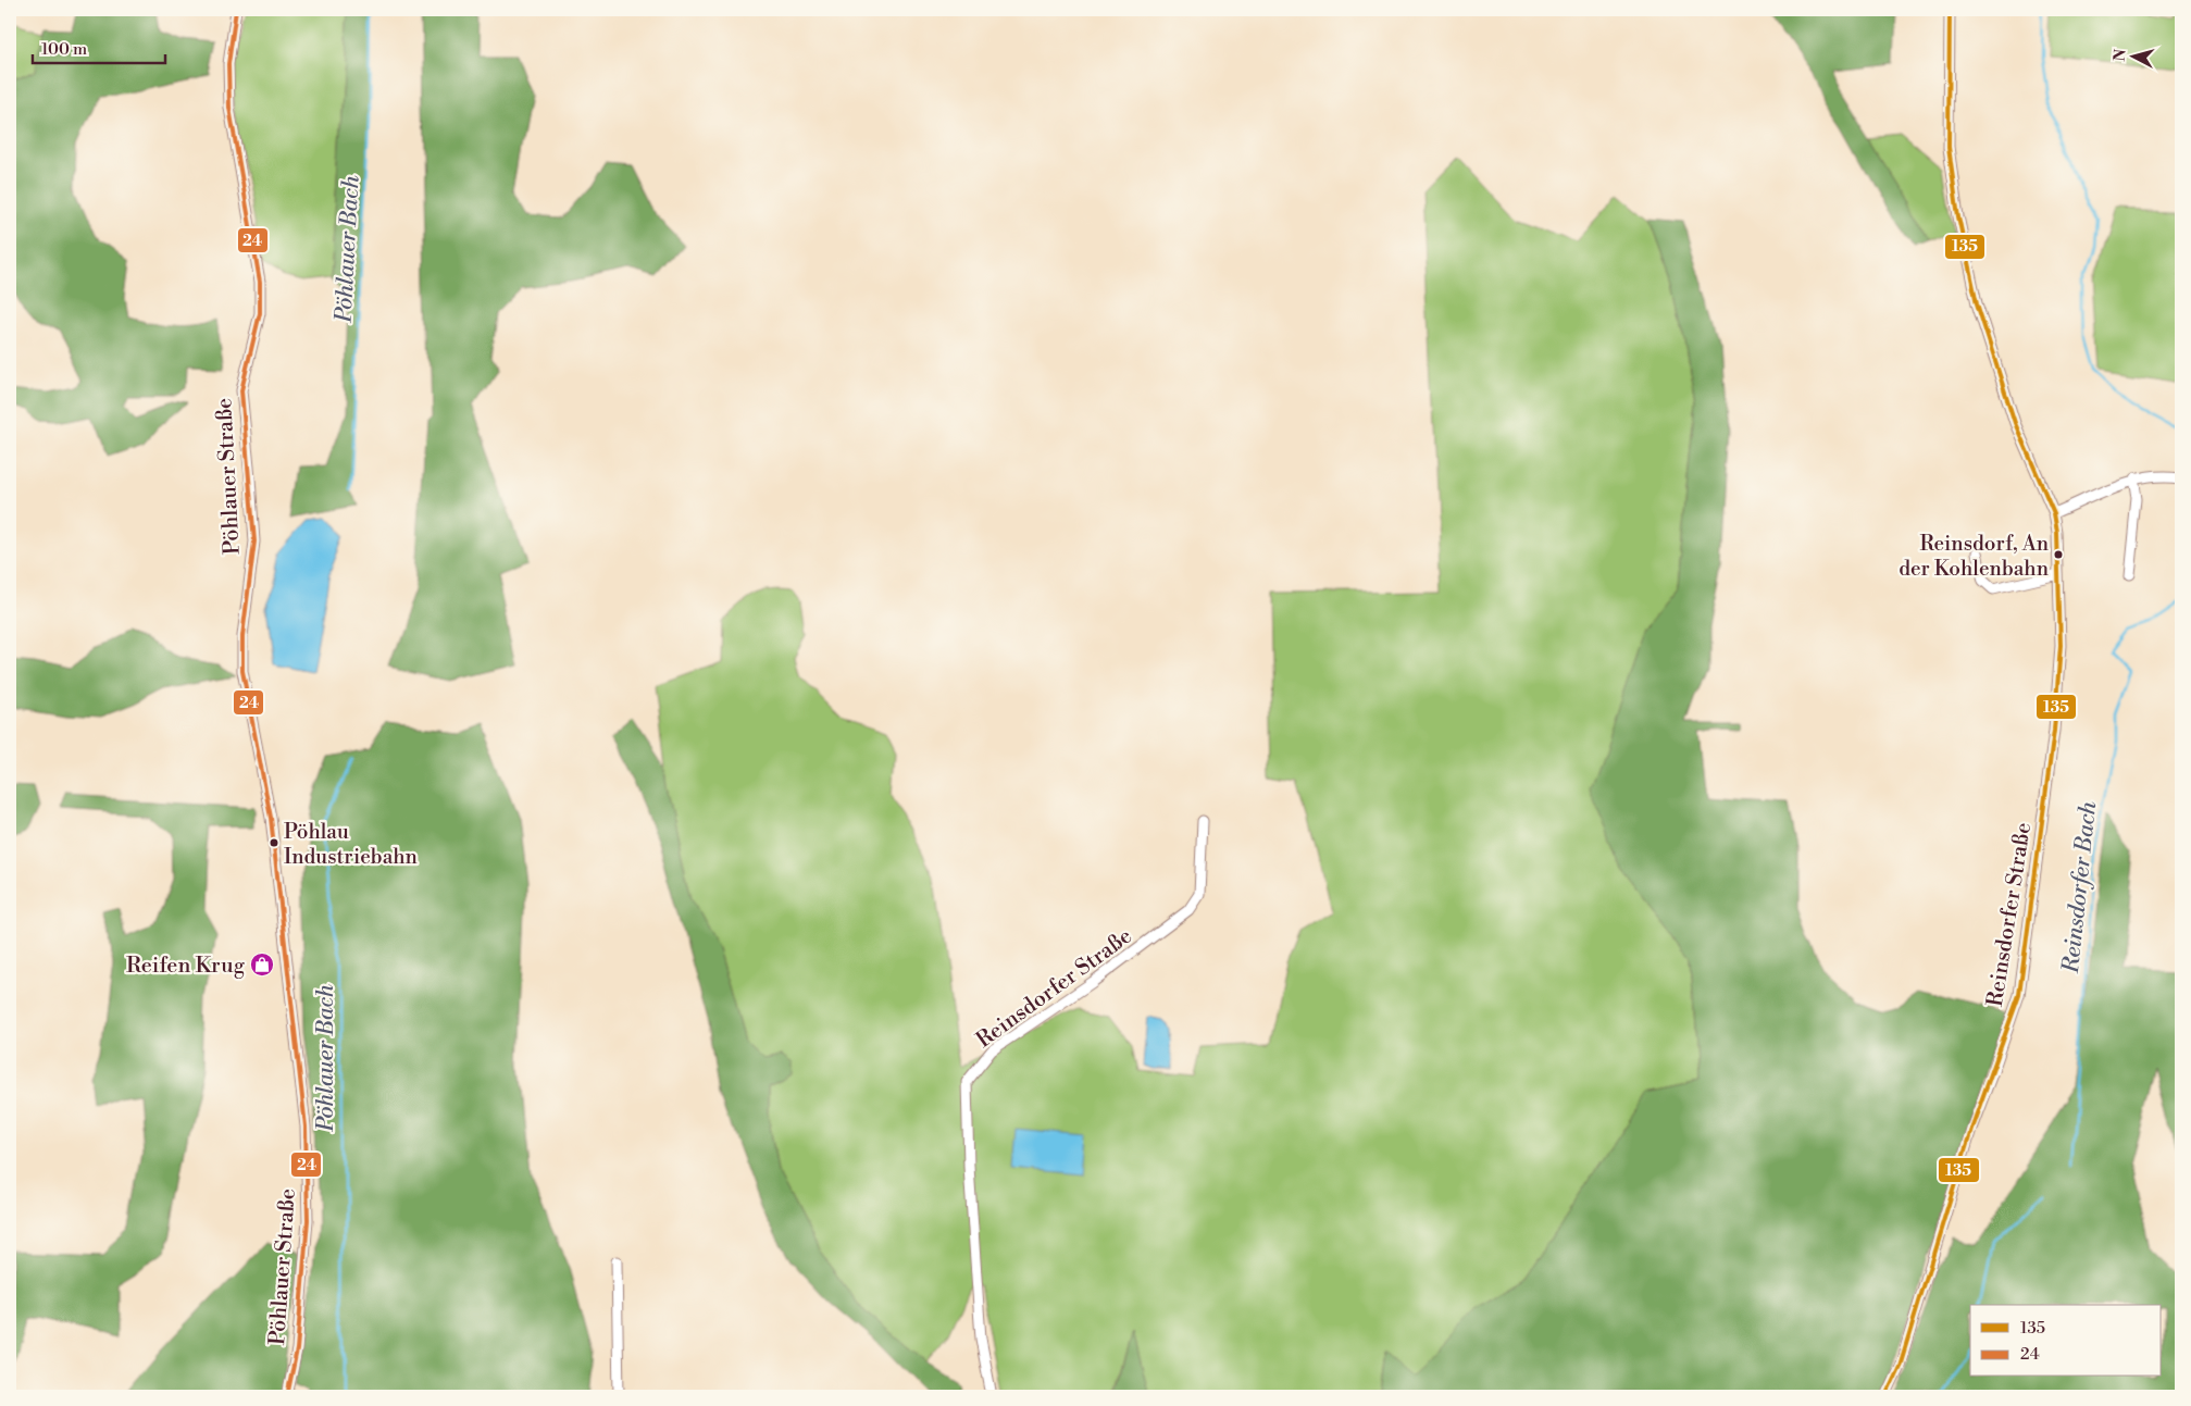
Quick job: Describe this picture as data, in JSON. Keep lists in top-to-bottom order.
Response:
{
  "streets": {
    "street": ["Pöhlauer Straße", "Reinsdorfer Straße"]
  },
  "water": ["Pöhlauer Bach", "Reinsdorfer Bach"],
  "places": {
    "other": ["Reinsdorf, An der Kohlenbahn", "Pöhlau Industriebahn"],
    "shop": ["Reifen Krug"]
  },
  "lines": ["transit line 135", "transit line 24"],
  "legend": ["135", "24"],
  "scale_bar": "100 m",
  "north": "left"
}
